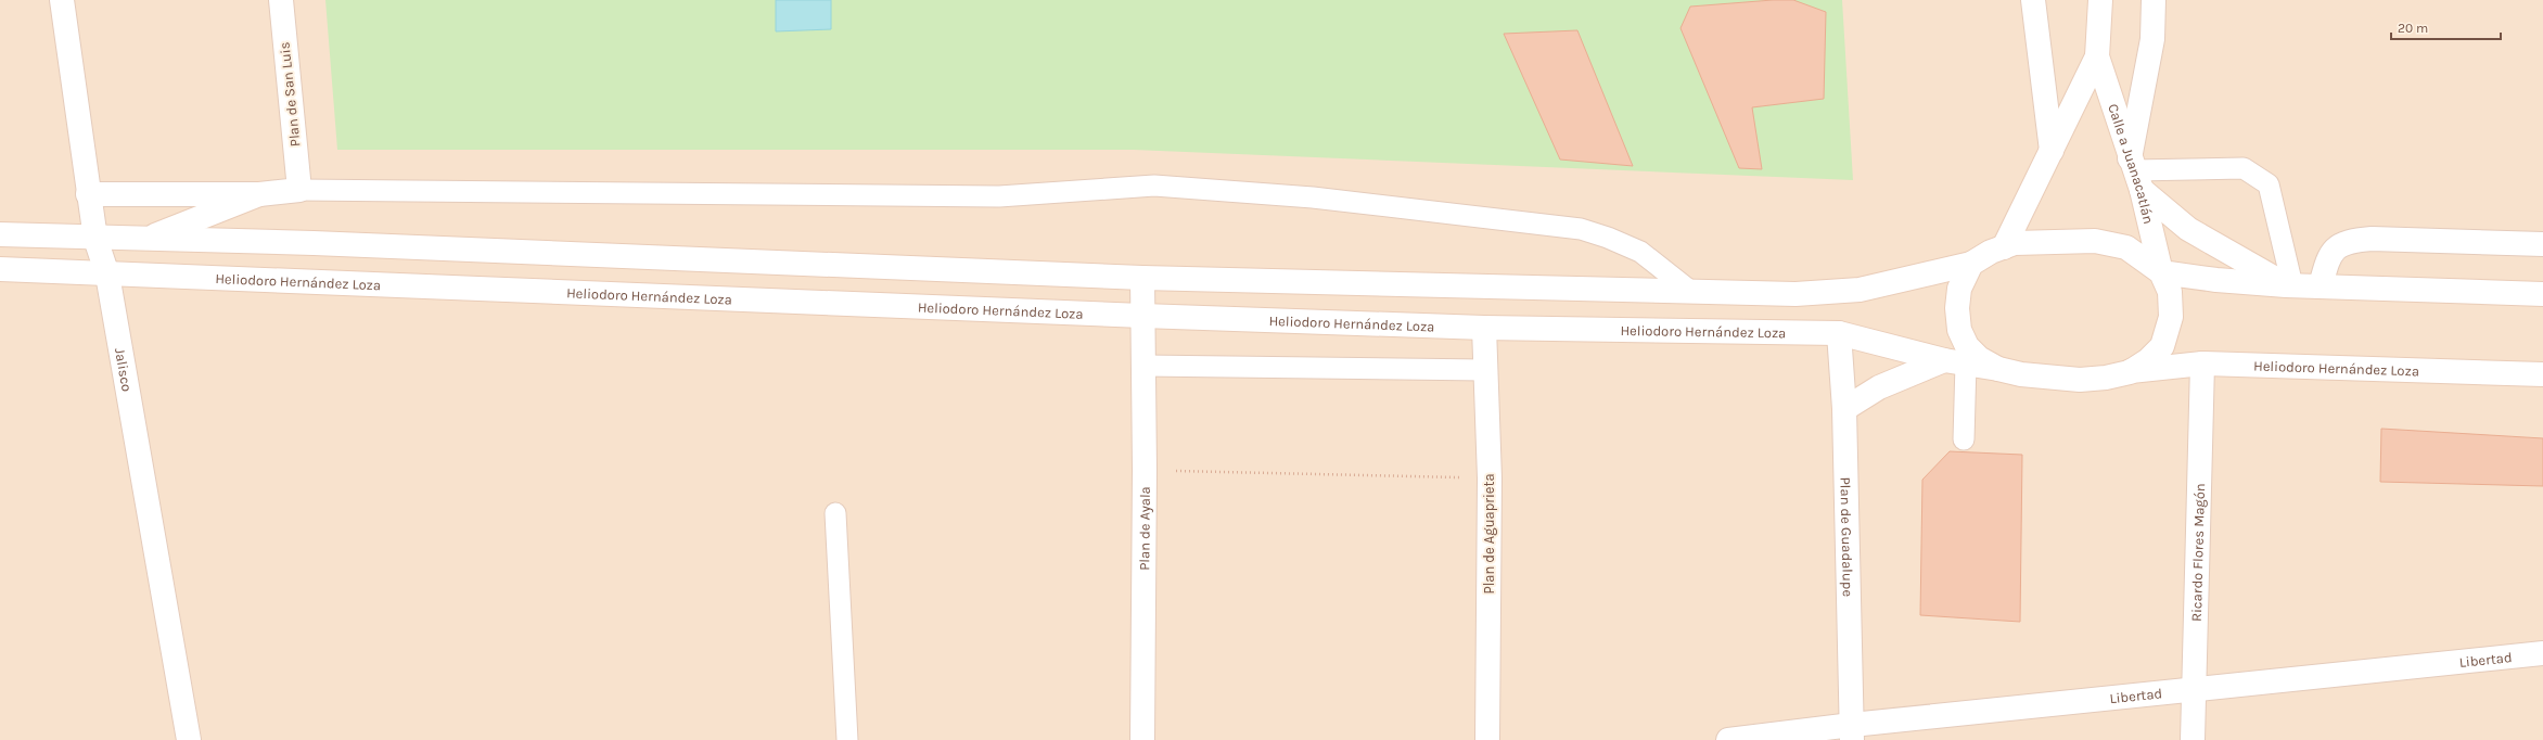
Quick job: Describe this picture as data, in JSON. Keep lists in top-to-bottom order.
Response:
{
  "streets": {
    "main road": [
      "Plan de San Luis",
      "Calle a Juanacatlán",
      "Heliodoro Hernández Loza",
      "Jalisco",
      "Plan de Ayala",
      "Plan de Aguaprieta",
      "Plan de Guadalupe",
      "Ricardo Flores Magón",
      "Libertad"
    ]
  },
  "crossings": [
    ["Calle a Juanacatlán", "Heliodoro Hernández Loza"],
    ["Heliodoro Hernández Loza", "Jalisco"],
    ["Heliodoro Hernández Loza", "Plan de Ayala"],
    ["Heliodoro Hernández Loza", "Plan de Aguaprieta"],
    ["Heliodoro Hernández Loza", "Plan de Guadalupe"],
    ["Heliodoro Hernández Loza", "Ricardo Flores Magón"],
    ["Plan de Guadalupe", "Libertad"],
    ["Ricardo Flores Magón", "Libertad"]
  ],
  "scale_bar": "20 m"
}
